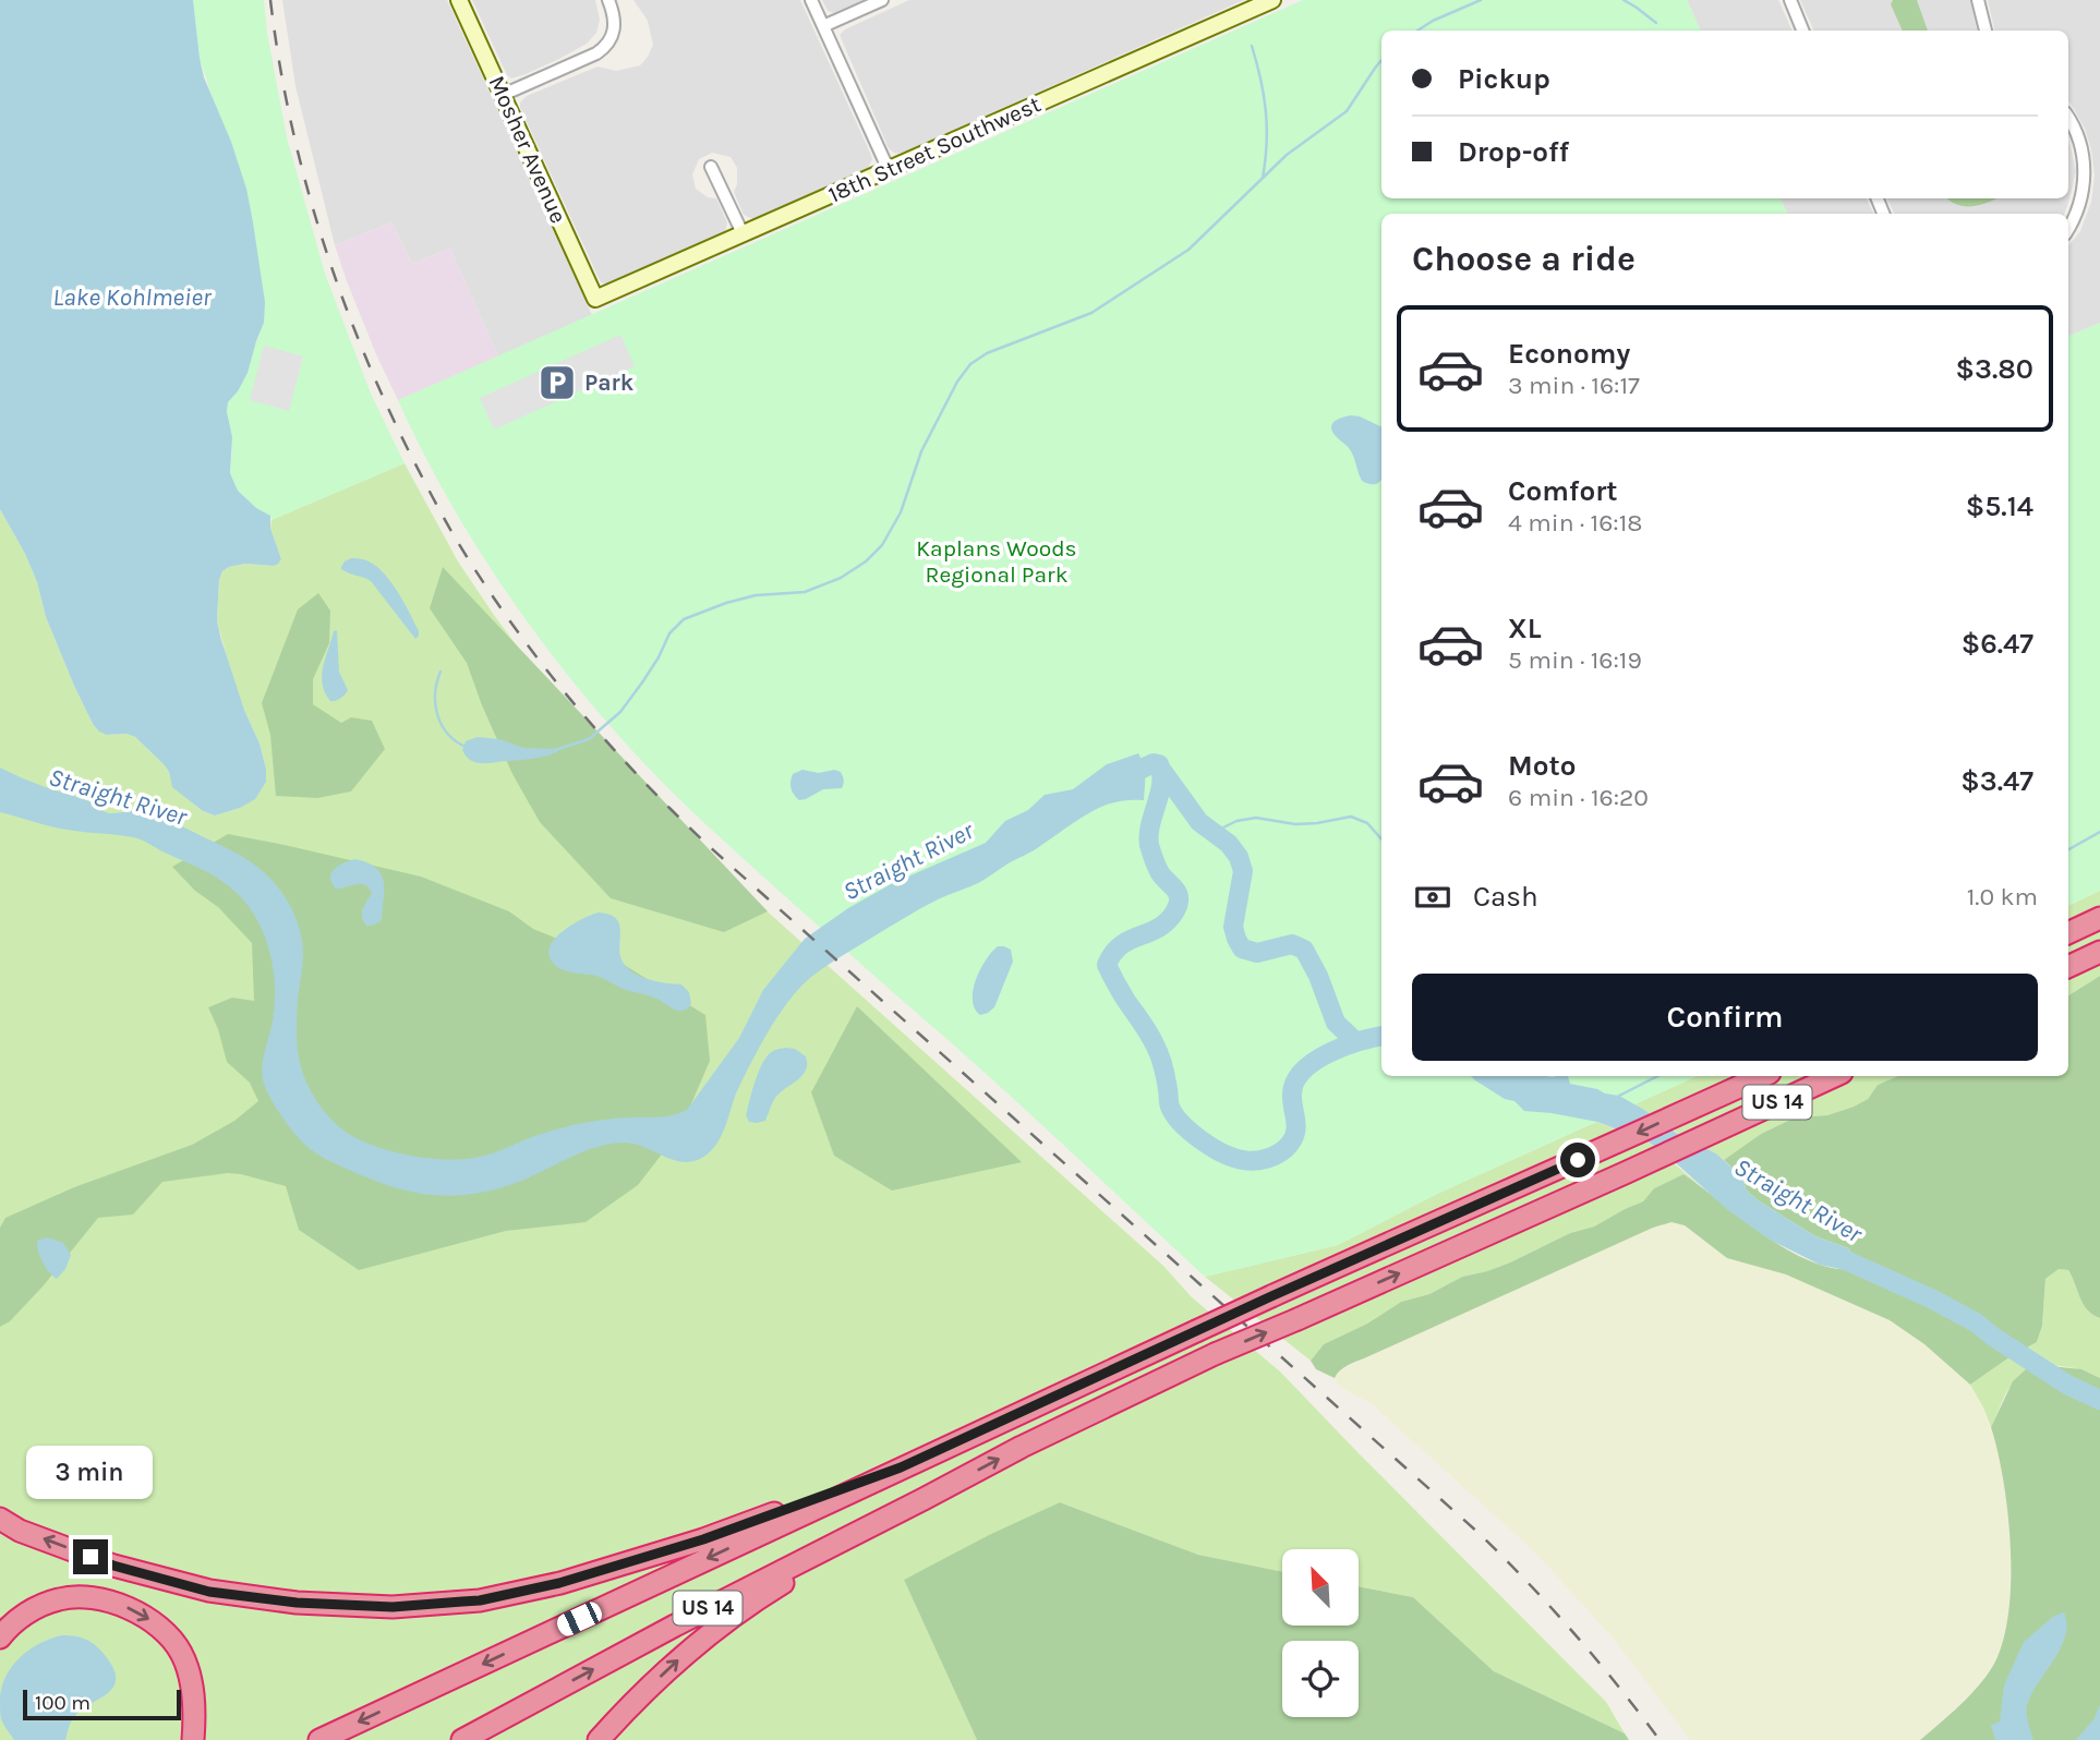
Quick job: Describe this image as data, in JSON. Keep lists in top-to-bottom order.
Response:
{
  "streets": {
    "highway": ["US 14"],
    "street": ["Mosher Avenue", "18th Street Southwest"]
  },
  "crossings": [
    ["Mosher Avenue", "18th Street Southwest"]
  ],
  "water": ["Lake Kohlmeier", "Straight River"],
  "parks": ["Kaplans Woods Regional Park"],
  "places": {
    "parking": ["Park"]
  },
  "scale_bar": "100 m",
  "north": "top left",
  "page": {
    "banner": ["Pickup", "Drop-off"],
    "heading": "Choose a ride",
    "list": [
      {
        "name": "Economy",
        "note": "3 min · 16:17",
        "value": "$3.80"
      },
      {
        "name": "Comfort",
        "note": "4 min · 16:18",
        "value": "$5.14"
      },
      {
        "name": "XL",
        "note": "5 min · 16:19",
        "value": "$6.47"
      },
      {
        "name": "Moto",
        "note": "6 min · 16:20",
        "value": "$3.47"
      }
    ],
    "pay": ["Cash", "1.0 km"],
    "buttons": "Confirm",
    "bubble": "3 min",
    "scale": "100 m"
  }
}
